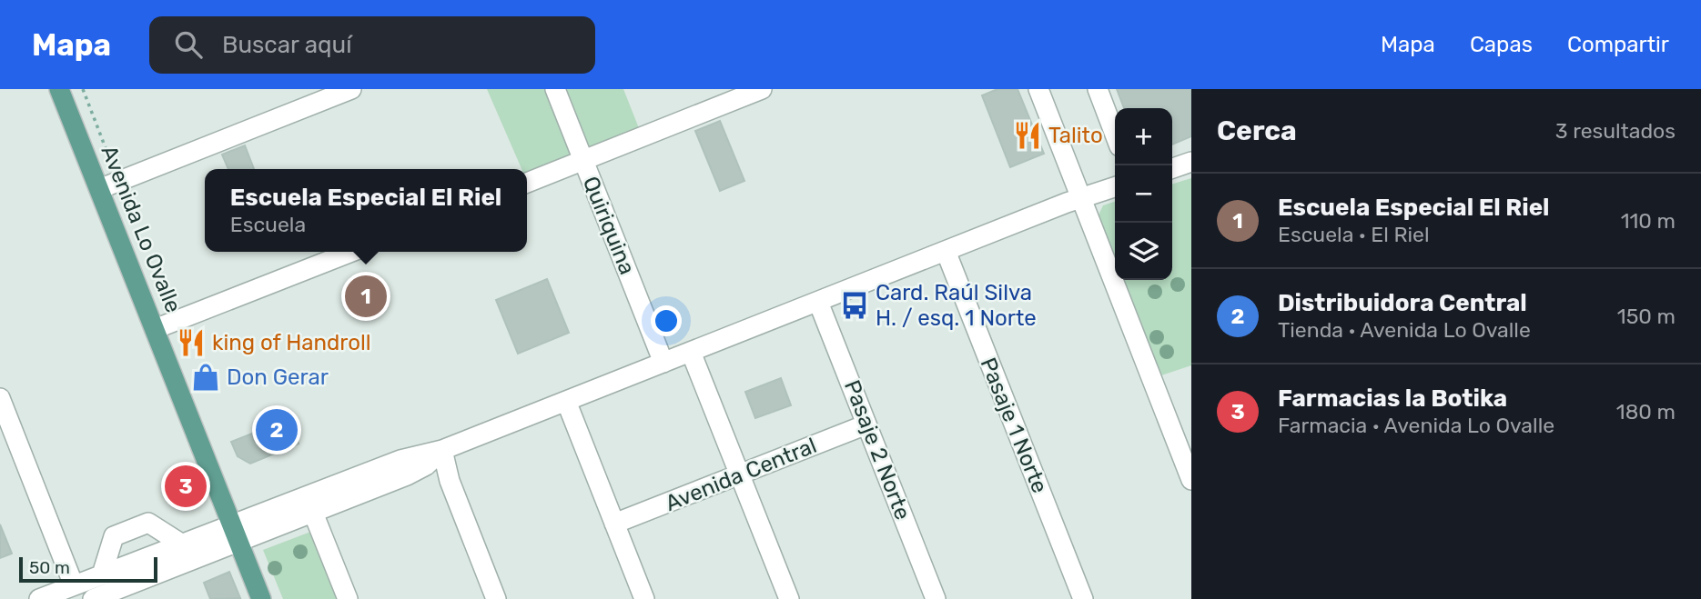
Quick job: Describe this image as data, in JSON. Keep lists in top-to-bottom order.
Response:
{
  "streets": {
    "main road": ["Avenida Lo Ovalle"],
    "street": [
      "Quiriquina",
      "Pasaje 1 Norte",
      "Pasaje 2 Norte",
      "Avenida Central"
    ]
  },
  "crossings": [
    ["Pasaje 2 Norte", "Avenida Central"]
  ],
  "places": {
    "restaurant": ["Talito", "king of Handroll"],
    "bus stop": ["Card. Raúl Silva H. / esq. 1 Norte"],
    "shop": ["Don Gerar"]
  },
  "scale_bar": "50 m",
  "page": {
    "header": "Mapa",
    "search": "Buscar aquí",
    "nav": ["Mapa", "Capas", "Compartir"],
    "heading": ["Cerca", "3 resultados"],
    "map_buttons": ["+", "−"],
    "popup": ["Escuela Especial El Riel", "Escuela"],
    "list": [
      {
        "mark": "1",
        "name": "Escuela Especial El Riel",
        "note": "Escuela · El Riel",
        "value": "110 m"
      },
      {
        "mark": "2",
        "name": "Distribuidora Central",
        "note": "Tienda · Avenida Lo Ovalle",
        "value": "150 m"
      },
      {
        "mark": "3",
        "name": "Farmacias la Botika",
        "note": "Farmacia · Avenida Lo Ovalle",
        "value": "180 m"
      }
    ],
    "pins": ["1", "2", "3"],
    "scale": "50 m"
  }
}
